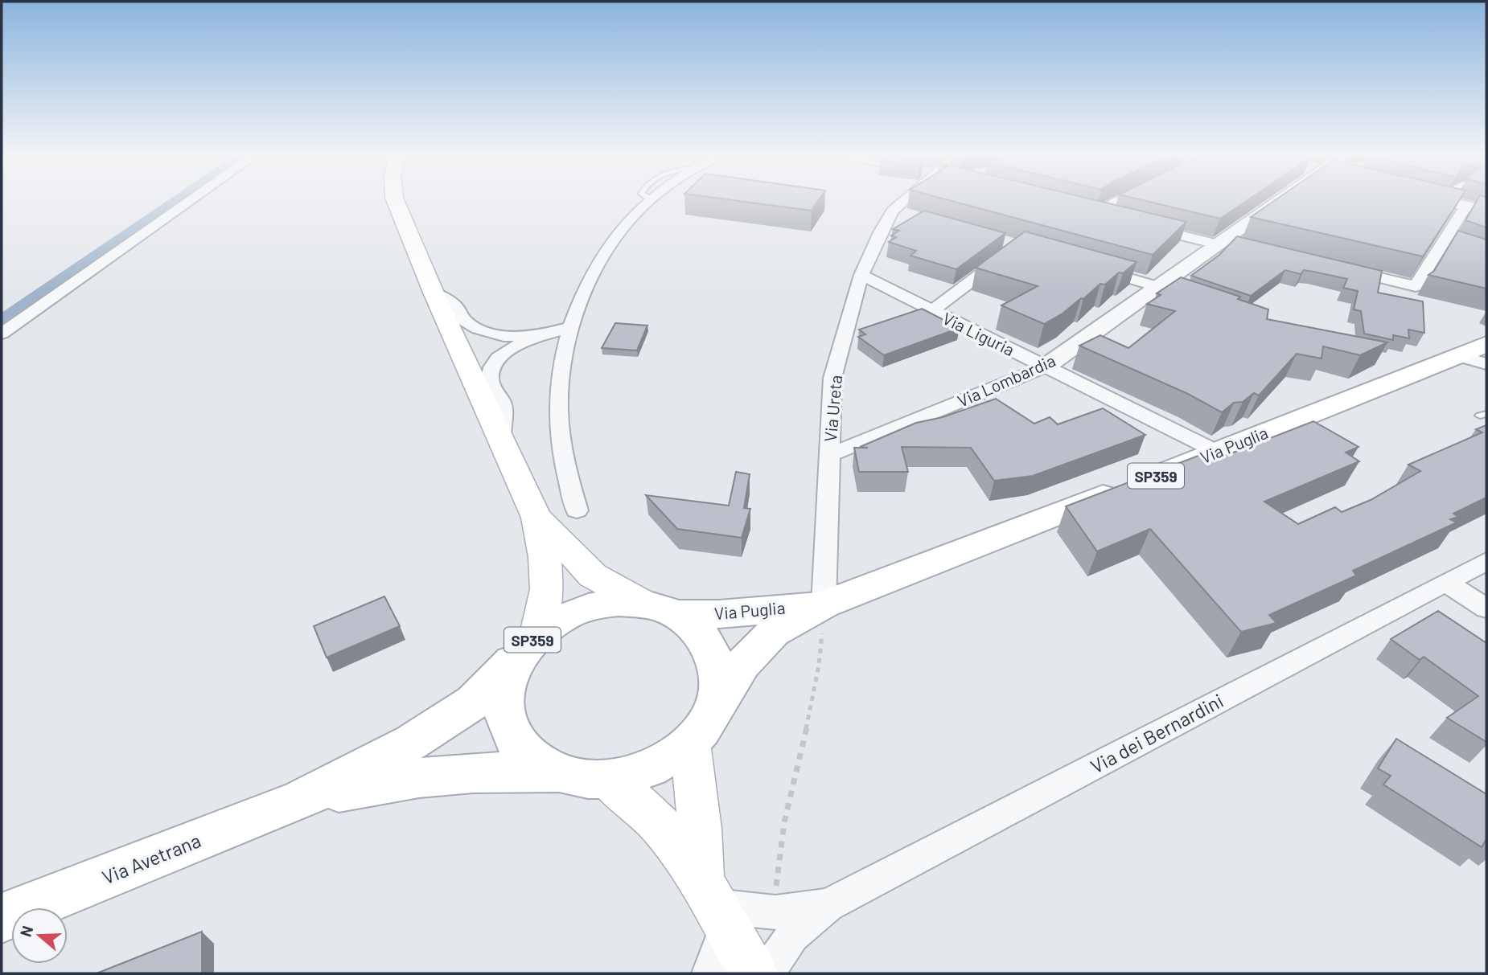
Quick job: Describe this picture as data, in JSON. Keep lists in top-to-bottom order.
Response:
{
  "streets": {
    "main road": ["Via Puglia", "SP359", "Via Avetrana"],
    "street": [
      "Via Liguria",
      "Via Lombardia",
      "Via Ureta",
      "Via dei Bernardini"
    ]
  },
  "crossings": [
    ["Via Liguria", "Via Lombardia"],
    ["Via Liguria", "Via Ureta"],
    ["Via Liguria", "Via Puglia"],
    ["Via Lombardia", "Via Ureta"],
    ["Via Ureta", "Via Puglia"],
    ["Via Puglia", "SP359"],
    ["SP359", "Via Avetrana"]
  ],
  "north": "left"
}
